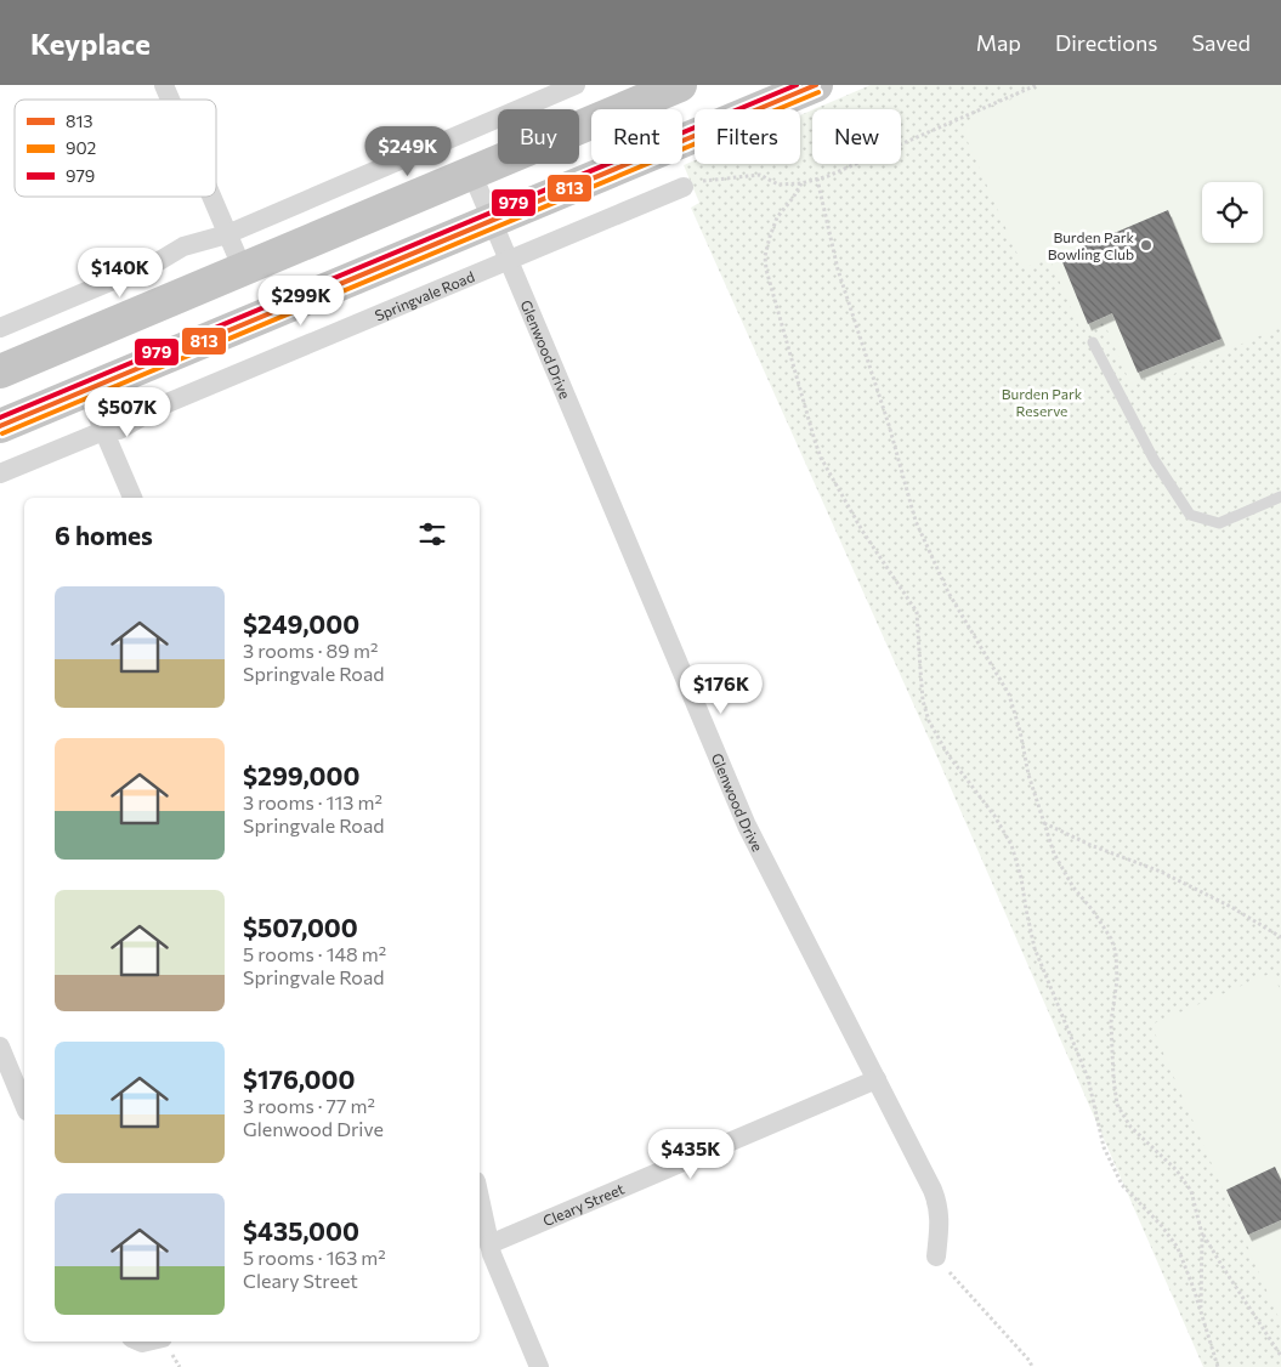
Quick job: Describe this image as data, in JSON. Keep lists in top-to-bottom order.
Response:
{
  "streets": {
    "street": ["Springvale Road", "Glenwood Drive", "Cleary Street"]
  },
  "crossings": [
    ["Springvale Road", "Glenwood Drive"],
    ["Glenwood Drive", "Cleary Street"]
  ],
  "parks": ["Burden Park Reserve"],
  "places": ["Burden Park Bowling Club"],
  "lines": ["transit line 813", "transit line 979", "transit line 902"],
  "legend": ["813", "902", "979"],
  "page": {
    "header": "Keyplace",
    "nav": ["Map", "Directions", "Saved"],
    "chip": [
      "Buy",
      "Rent",
      "Filters",
      "New"
    ],
    "price": [
      "$249K",
      "$140K",
      "$299K",
      "$507K",
      "$176K",
      "$435K"
    ],
    "heading": "6 homes",
    "list": [
      {
        "name": "$249,000",
        "note": "3 rooms · 89 m² · Springvale Road"
      },
      {
        "name": "$299,000",
        "note": "3 rooms · 113 m² · Springvale Road"
      },
      {
        "name": "$507,000",
        "note": "5 rooms · 148 m² · Springvale Road"
      },
      {
        "name": "$176,000",
        "note": "3 rooms · 77 m² · Glenwood Drive"
      },
      {
        "name": "$435,000",
        "note": "5 rooms · 163 m² · Cleary Street"
      }
    ]
  }
}
